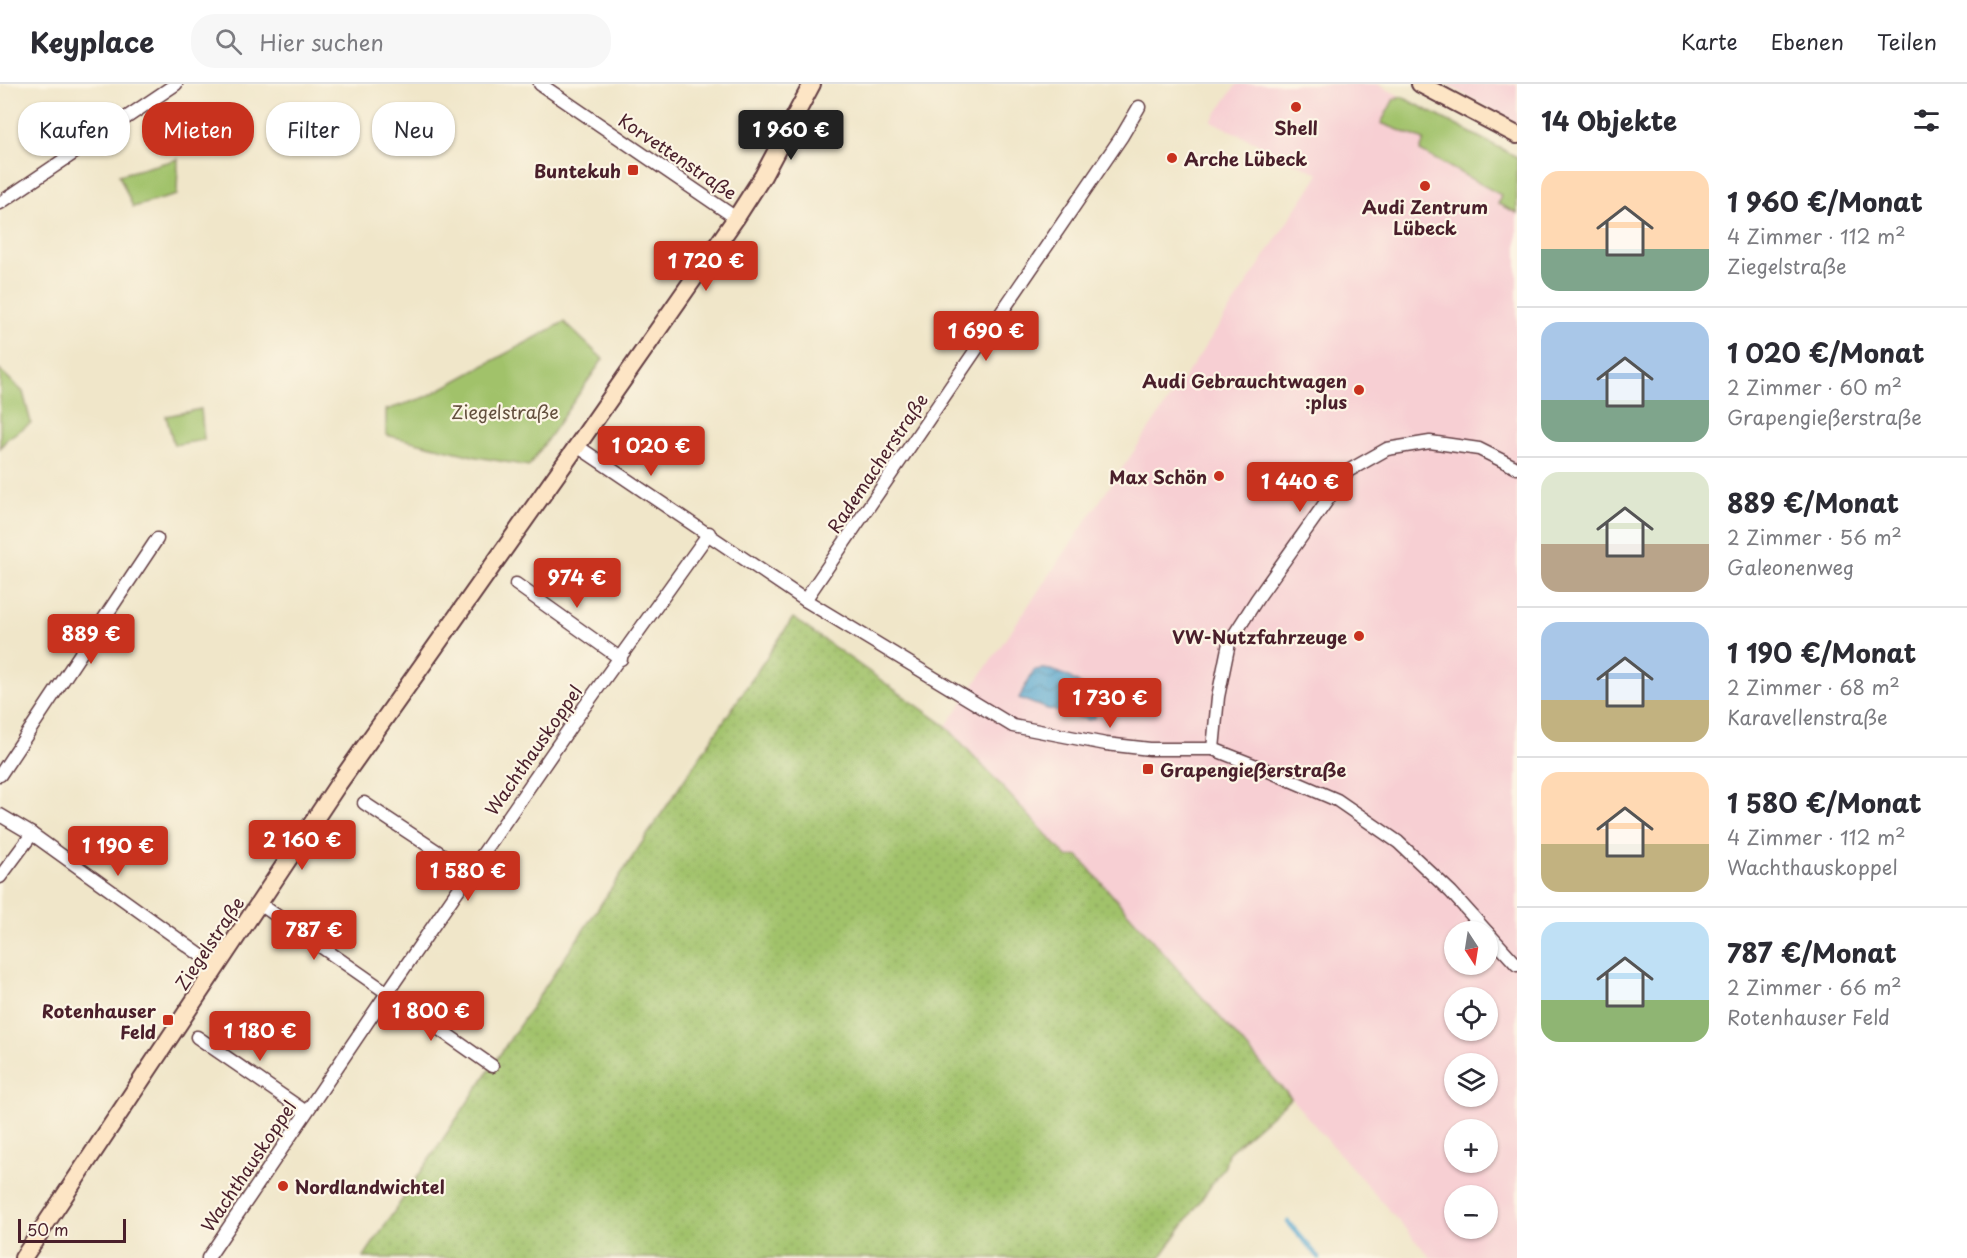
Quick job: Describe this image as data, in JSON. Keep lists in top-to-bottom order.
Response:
{
  "streets": {
    "main road": ["Ziegelstraße"],
    "street": ["Korvettenstraße", "Rademacherstraße", "Wachthauskoppel"]
  },
  "crossings": [
    ["Korvettenstraße", "Ziegelstraße"]
  ],
  "parks": ["Ziegelstraße"],
  "places": {
    "other": [
      "Shell",
      "Arche Lübeck",
      "Audi Zentrum Lübeck",
      "Audi Gebrauchtwagen :plus",
      "Max Schön",
      "VW-Nutzfahrzeuge",
      "Nordlandwichtel"
    ],
    "transit": ["Buntekuh", "Grapengießerstraße", "Rotenhauser Feld"]
  },
  "scale_bar": "50 m",
  "north": "bottom",
  "page": {
    "header": "Keyplace",
    "search": "Hier suchen",
    "nav": ["Karte", "Ebenen", "Teilen"],
    "heading": "14 Objekte",
    "chip": [
      "Kaufen",
      "Mieten",
      "Filter",
      "Neu"
    ],
    "price": [
      "1 960 €",
      "1 720 €",
      "1 690 €",
      "1 020 €",
      "1 440 €",
      "974 €",
      "889 €",
      "1 730 €",
      "2 160 €",
      "1 190 €",
      "1 580 €",
      "787 €",
      "1 800 €",
      "1 180 €"
    ],
    "list": [
      {
        "name": "1 960 €/Monat",
        "note": "4 Zimmer · 112 m² · Ziegelstraße"
      },
      {
        "name": "1 020 €/Monat",
        "note": "2 Zimmer · 60 m² · Grapengießerstraße"
      },
      {
        "name": "889 €/Monat",
        "note": "2 Zimmer · 56 m² · Galeonenweg"
      },
      {
        "name": "1 190 €/Monat",
        "note": "2 Zimmer · 68 m² · Karavellenstraße"
      },
      {
        "name": "1 580 €/Monat",
        "note": "4 Zimmer · 112 m² · Wachthauskoppel"
      },
      {
        "name": "787 €/Monat",
        "note": "2 Zimmer · 66 m² · Rotenhauser Feld"
      }
    ],
    "map_buttons": ["+", "−"],
    "scale": "50 m"
  }
}
